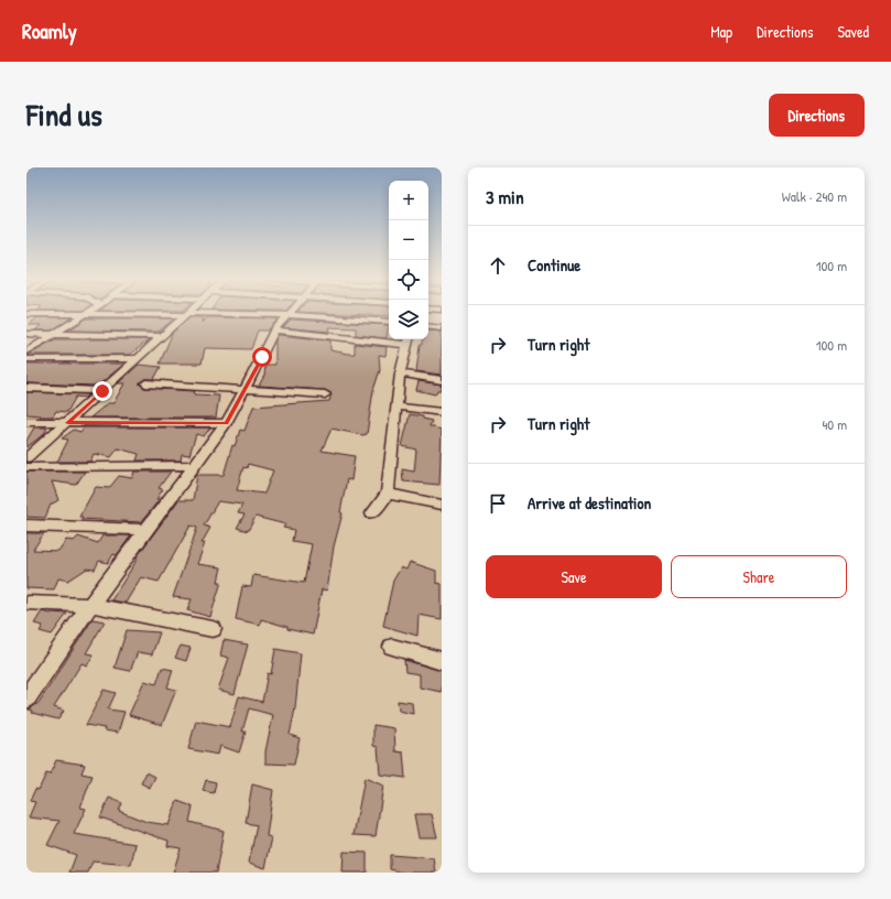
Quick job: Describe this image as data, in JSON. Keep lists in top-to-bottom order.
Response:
{
  "page": {
    "header": "Roamly",
    "nav": ["Map", "Directions", "Saved"],
    "title": "Find us",
    "buttons": [
      "Directions",
      ["Save", "Share"]
    ],
    "heading": ["3 min", "Walk · 240 m"],
    "map_buttons": ["+", "−"],
    "list": [
      ["Continue", "100 m"],
      ["Turn right", "100 m"],
      ["Turn right", "40 m"],
      "Arrive at destination"
    ]
  }
}
